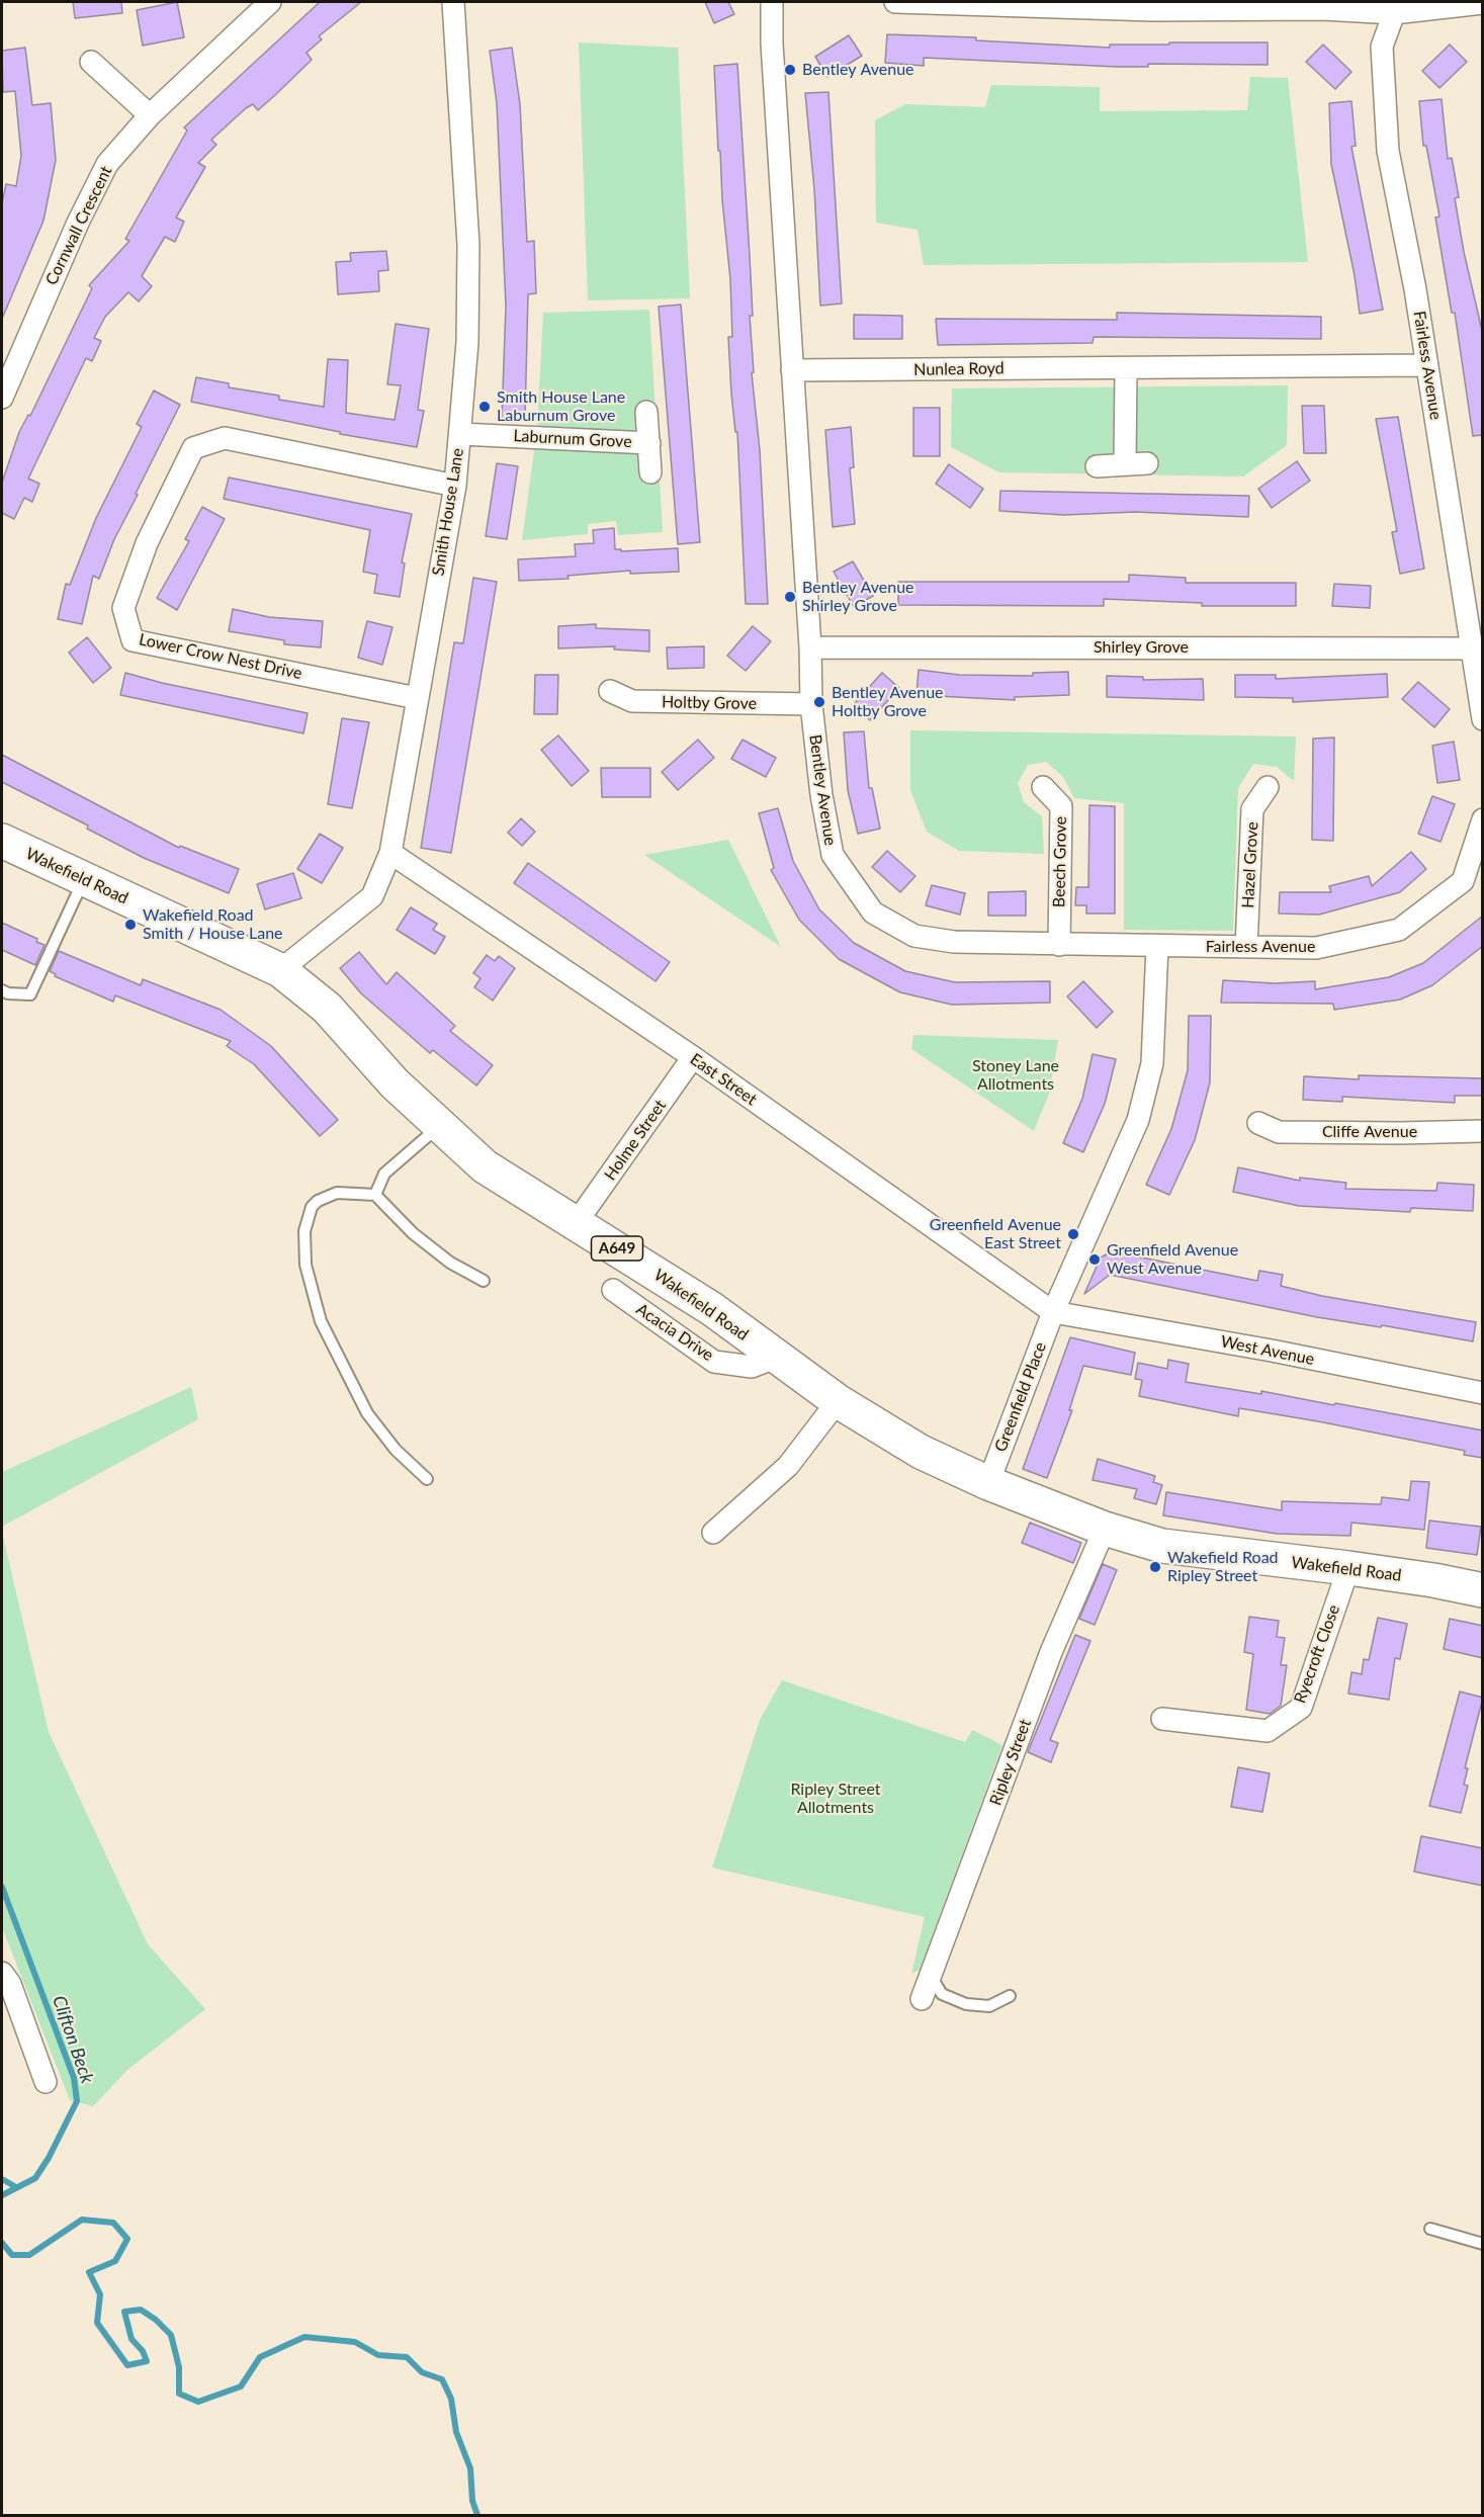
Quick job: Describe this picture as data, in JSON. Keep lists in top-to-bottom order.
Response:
{
  "streets": {
    "main road": ["Wakefield Road", "A649"],
    "street": [
      "Cornwall Crescent",
      "Fairless Avenue",
      "Nunlea Royd",
      "Laburnum Grove",
      "Smith House Lane",
      "Shirley Grove",
      "Lower Crow Nest Drive",
      "Holtby Grove",
      "Bentley Avenue",
      "Beech Grove",
      "Hazel Grove",
      "East Street",
      "Cliffe Avenue",
      "Holme Street",
      "Acacia Drive",
      "West Avenue",
      "Greenfield Place",
      "Ryecroft Close",
      "Ripley Street"
    ]
  },
  "crossings": [
    ["Fairless Avenue", "Nunlea Royd"],
    ["Fairless Avenue", "Shirley Grove"],
    ["Fairless Avenue", "Bentley Avenue"],
    ["Fairless Avenue", "Hazel Grove"],
    ["Fairless Avenue", "Greenfield Place"],
    ["Nunlea Royd", "Bentley Avenue"],
    ["Laburnum Grove", "Smith House Lane"],
    ["Smith House Lane", "Lower Crow Nest Drive"],
    ["Smith House Lane", "Wakefield Road"],
    ["Smith House Lane", "East Street"],
    ["Shirley Grove", "Bentley Avenue"],
    ["Holtby Grove", "Bentley Avenue"],
    ["Bentley Avenue", "Beech Grove"],
    ["Bentley Avenue", "Greenfield Place"],
    ["Wakefield Road", "Holme Street"],
    ["Wakefield Road", "Acacia Drive"],
    ["Wakefield Road", "Greenfield Place"],
    ["Wakefield Road", "Ryecroft Close"],
    ["Wakefield Road", "Ripley Street"],
    ["East Street", "Holme Street"],
    ["East Street", "West Avenue"],
    ["East Street", "Greenfield Place"],
    ["West Avenue", "Greenfield Place"]
  ],
  "water": ["Clifton Beck"],
  "parks": ["Stoney Lane Allotments", "Ripley Street Allotments"],
  "places": [
    "Bentley Avenue",
    "Smith House Lane Laburnum Grove",
    "Bentley Avenue Shirley Grove",
    "Bentley Avenue Holtby Grove",
    "Wakefield Road Smith / House Lane",
    "Greenfield Avenue East Street",
    "Greenfield Avenue West Avenue",
    "Wakefield Road Ripley Street"
  ]
}
